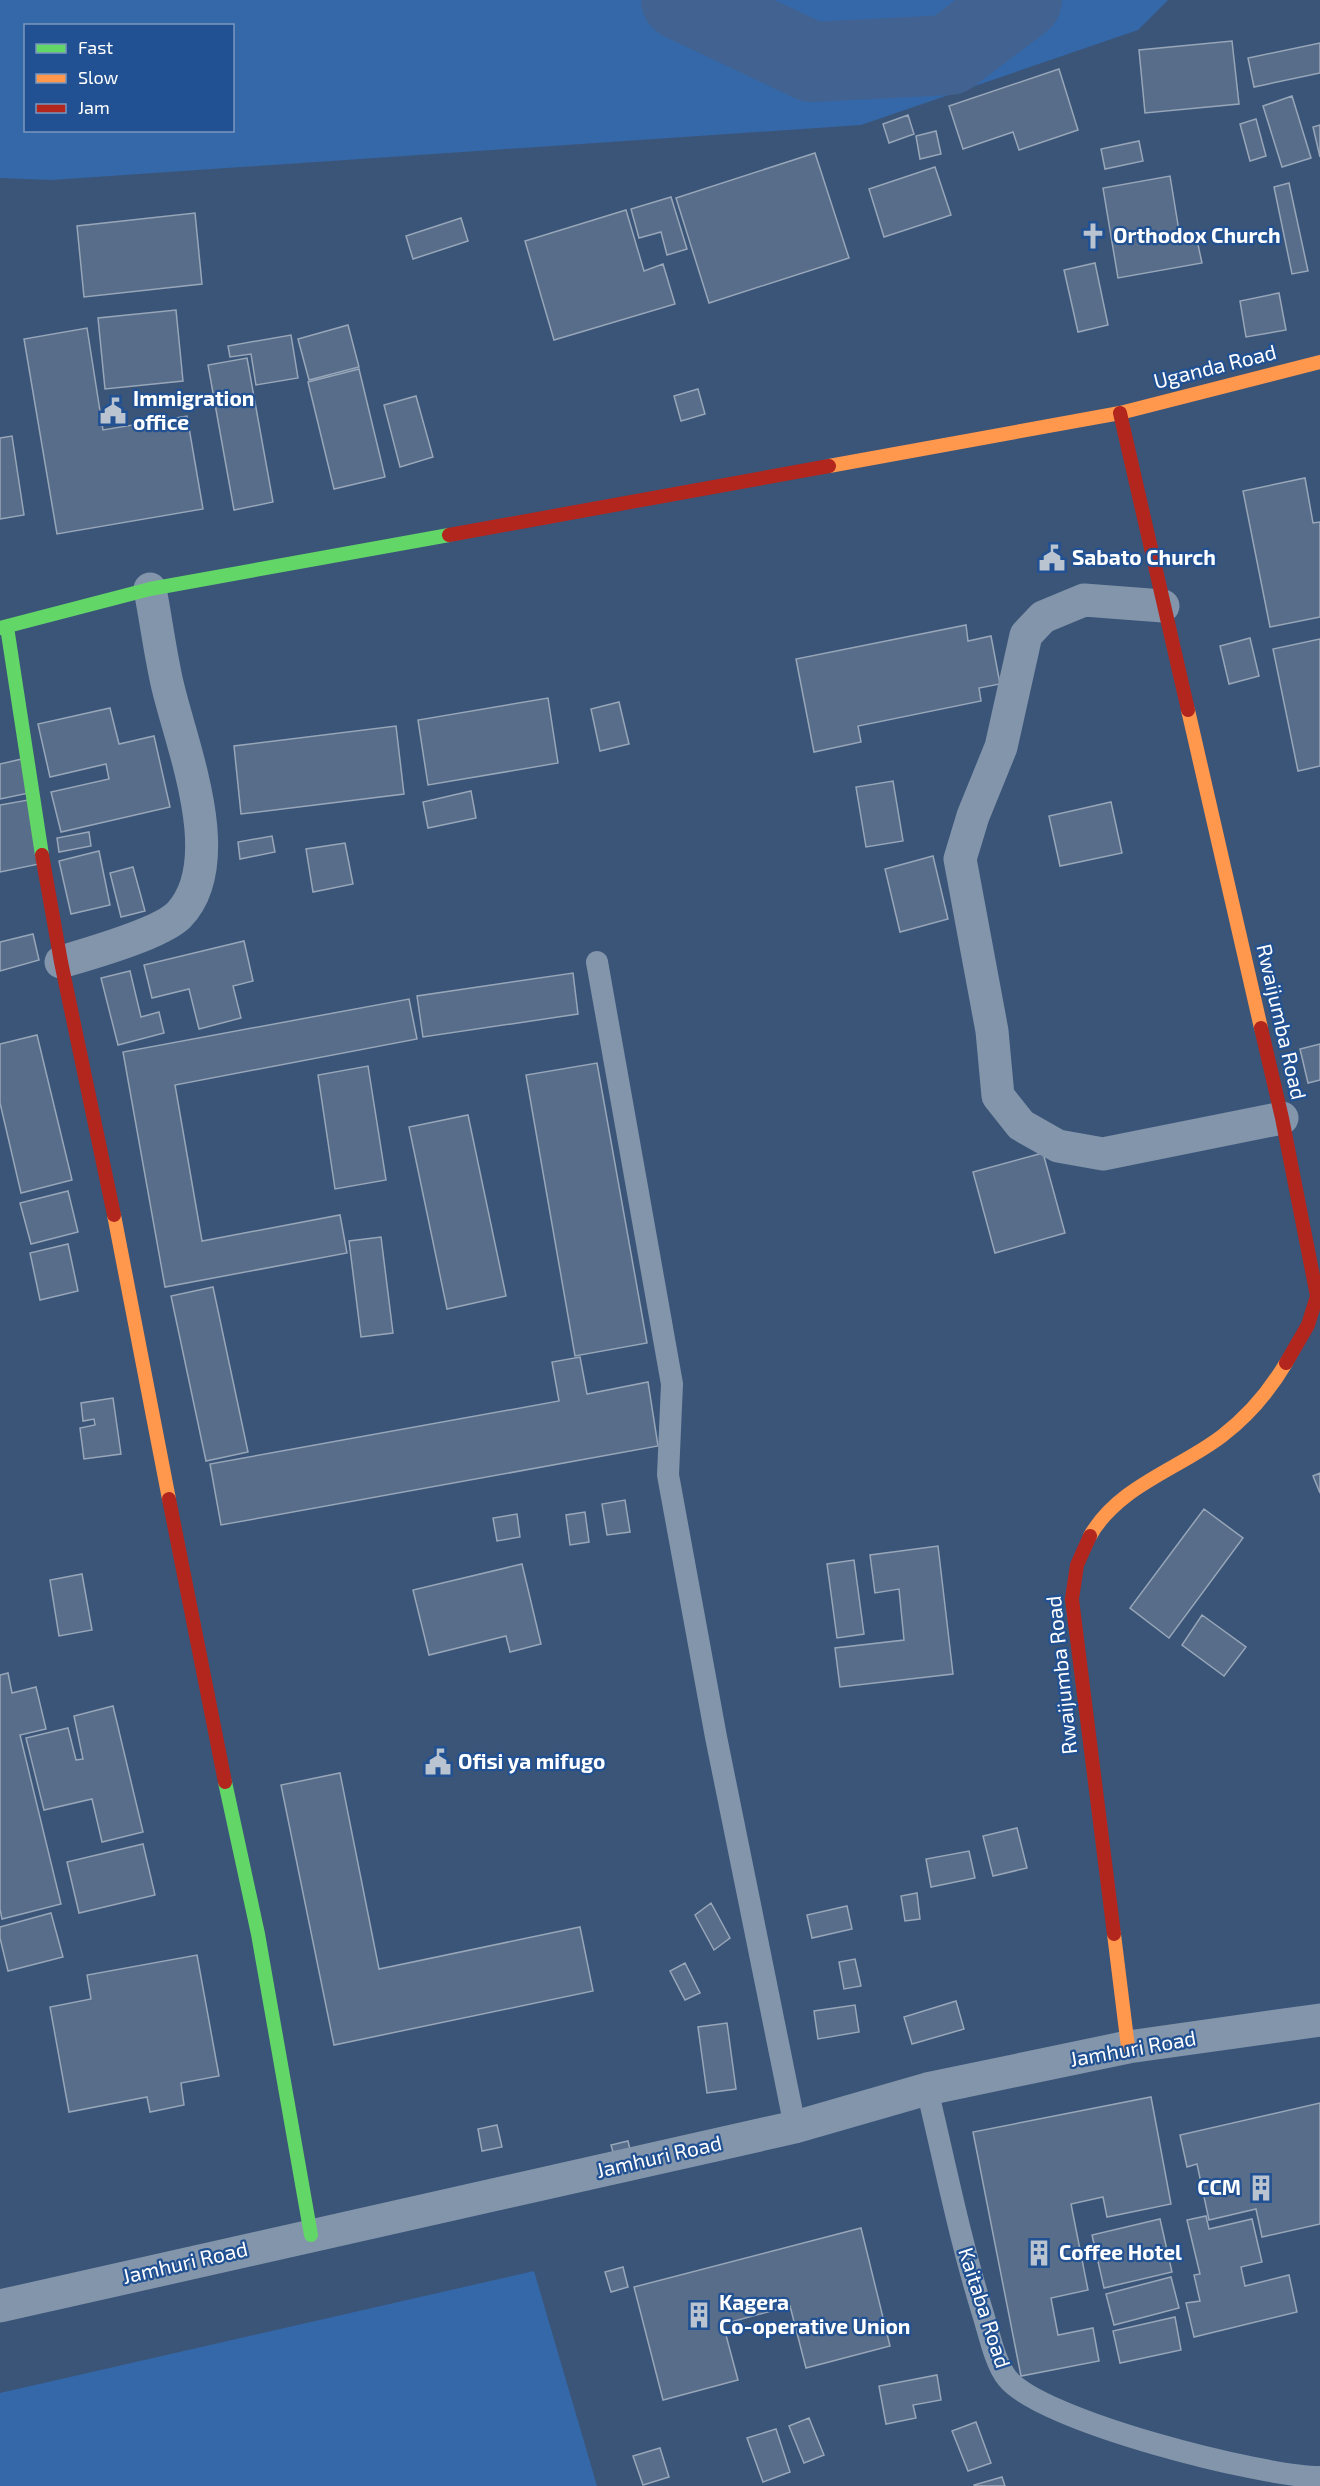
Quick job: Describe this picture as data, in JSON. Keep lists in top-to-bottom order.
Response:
{
  "streets": {
    "street": ["Uganda Road", "Rwaijumba Road", "Jamhuri Road"],
    "lane": ["Kaitaba Road"]
  },
  "crossings": [
    ["Uganda Road", "Rwaijumba Road"],
    ["Rwaijumba Road", "Jamhuri Road"],
    ["Jamhuri Road", "Kaitaba Road"]
  ],
  "places": {
    "church": ["Orthodox Church"],
    "public building": ["Immigration office", "Sabato Church", "Ofisi ya mifugo"],
    "building": ["CCM", "Coffee Hotel", "Kagera Co-operative Union"]
  },
  "legend": ["Fast", "Slow", "Jam"]
}
